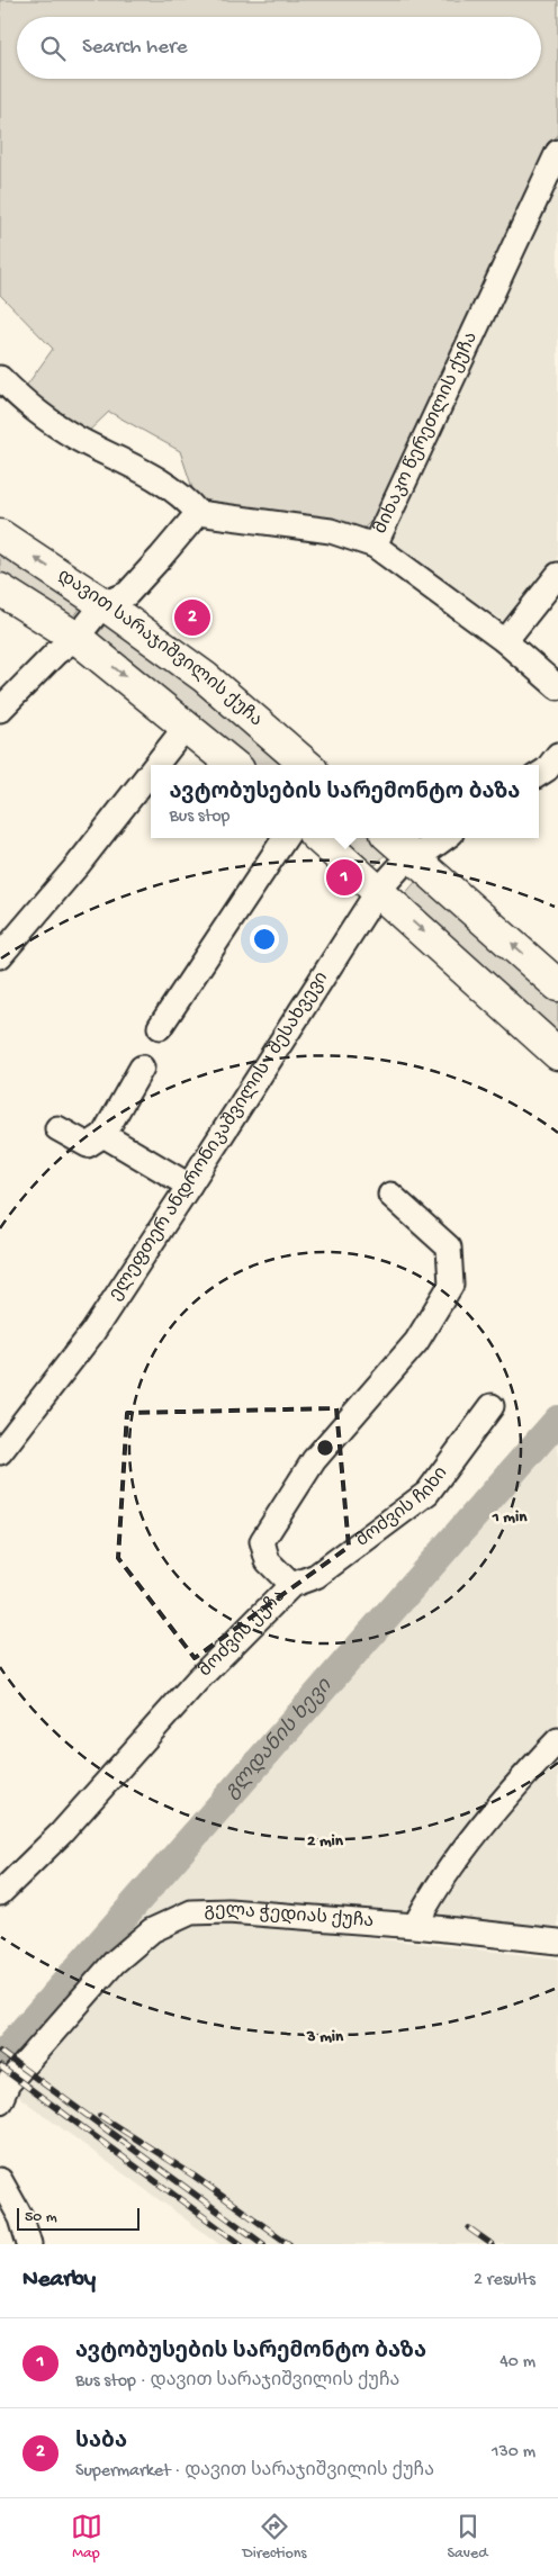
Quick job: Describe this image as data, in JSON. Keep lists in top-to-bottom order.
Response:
{
  "streets": {
    "main road": ["დავით სარაჯიშვილის ქუჩა"],
    "street": [
      "მიხაკო წერეთლის ქუჩა",
      "ელეფთერ ანდრონიკაშვილის I შესახვევი",
      "მოძვის ჩიხი",
      "მოძვის ქუჩა",
      "გელა ჭედიას ქუჩა"
    ]
  },
  "crossings": [
    ["მოძვის ჩიხი", "მოძვის ქუჩა"]
  ],
  "water": ["გლდანის ხევი"],
  "scale_bar": "50 m",
  "page": {
    "search": "Search here",
    "pins": ["2", "1"],
    "popup": ["ავტობუსების სარემონტო ბაზა", "Bus stop"],
    "scale": "50 m",
    "heading": ["Nearby", "2 results"],
    "list": [
      {
        "mark": "1",
        "name": "ავტობუსების სარემონტო ბაზა",
        "note": "Bus stop · დავით სარაჯიშვილის ქუჩა",
        "value": "40 m"
      },
      {
        "mark": "2",
        "name": "საბა",
        "note": "Supermarket · დავით სარაჯიშვილის ქუჩა",
        "value": "130 m"
      }
    ],
    "nav": ["Map", "Directions", "Saved"]
  },
  "rings": ["1 min", "2 min", "3 min"]
}
